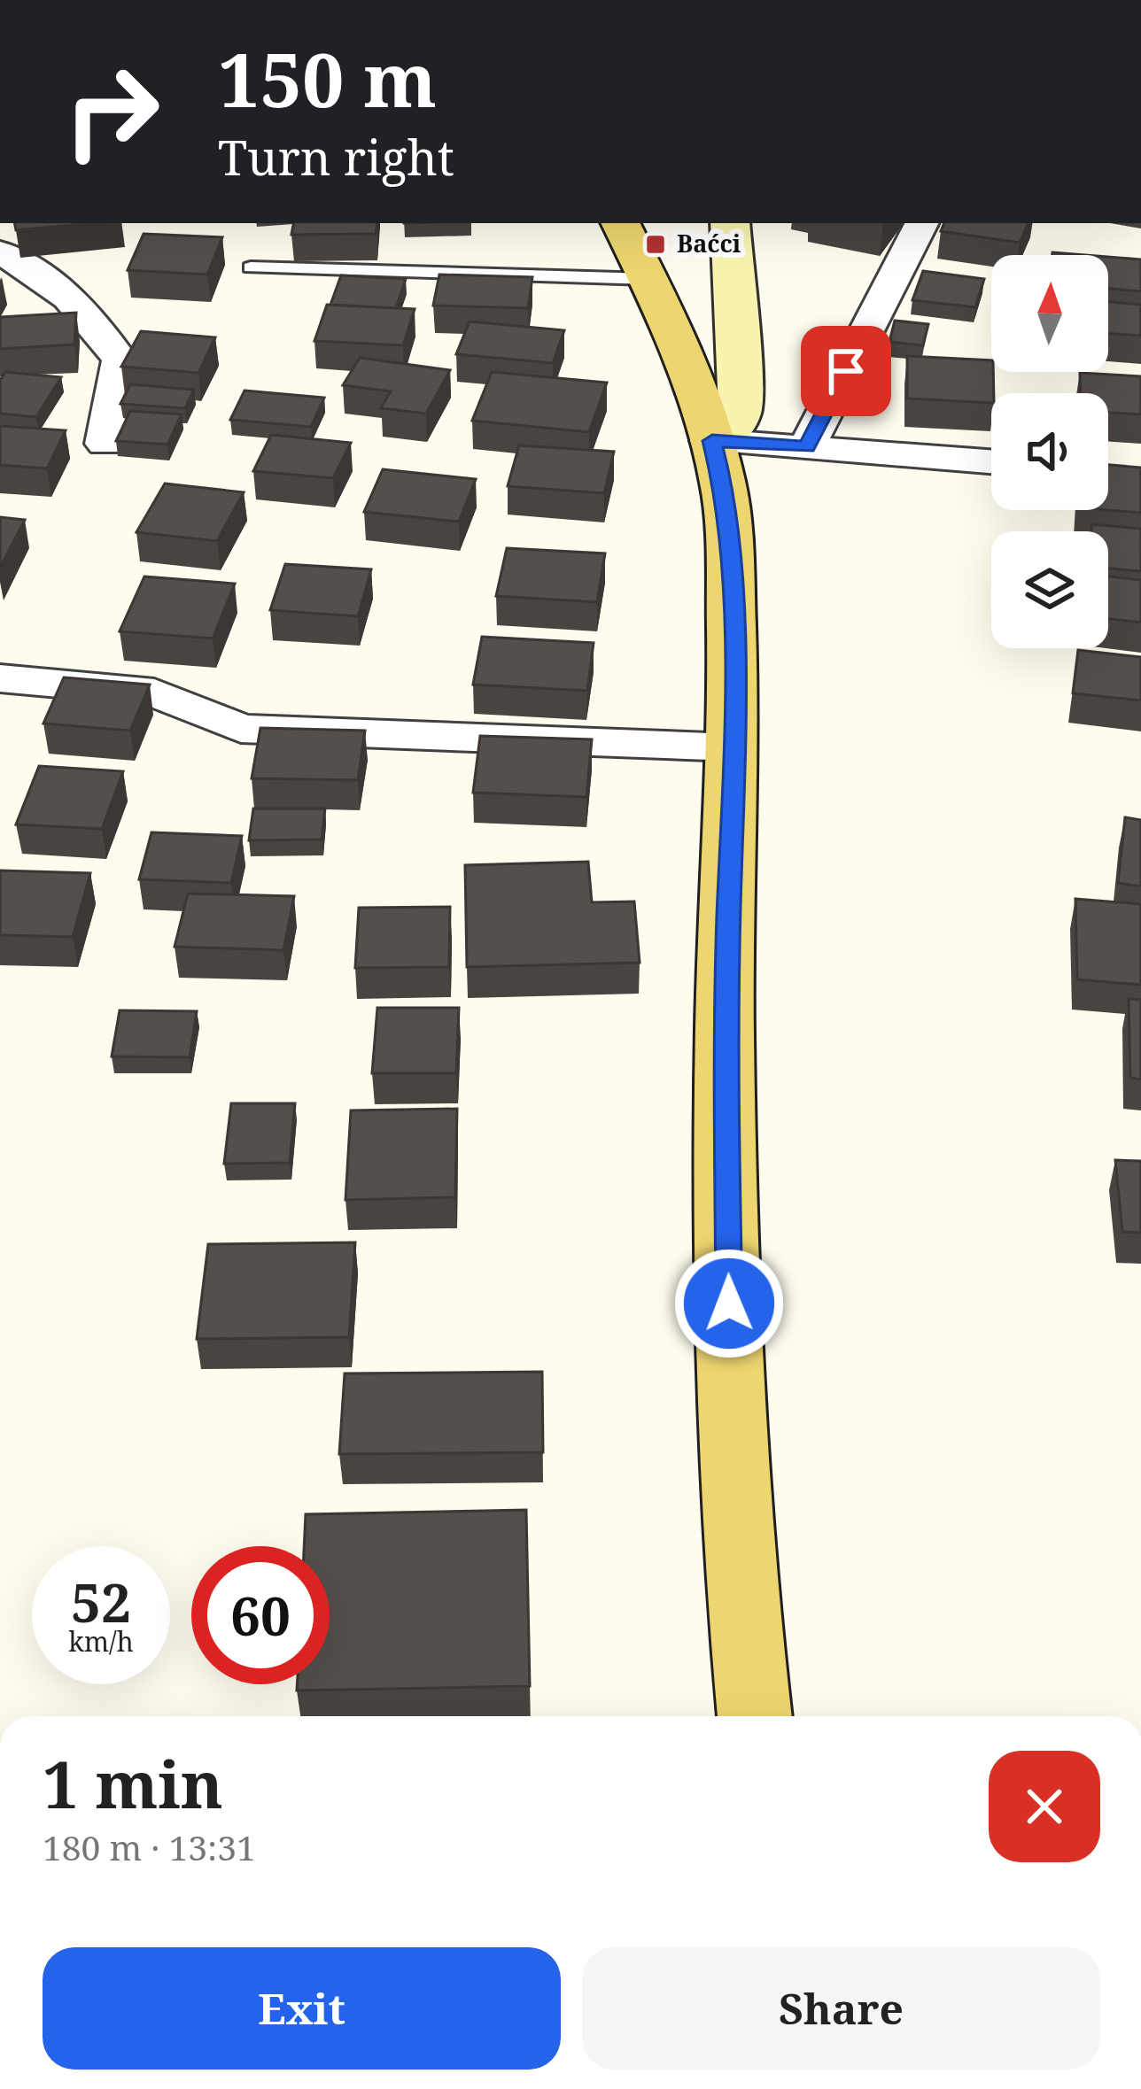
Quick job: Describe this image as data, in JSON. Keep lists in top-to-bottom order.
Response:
{
  "places": {
    "transit": ["Baćci"]
  },
  "north": "top",
  "page": {
    "turn": ["150 m", "Turn right"],
    "speed": "52 km/h",
    "limit": "60",
    "heading": ["1 min", "180 m · 13:31"],
    "buttons": ["Exit", "Share"]
  }
}
